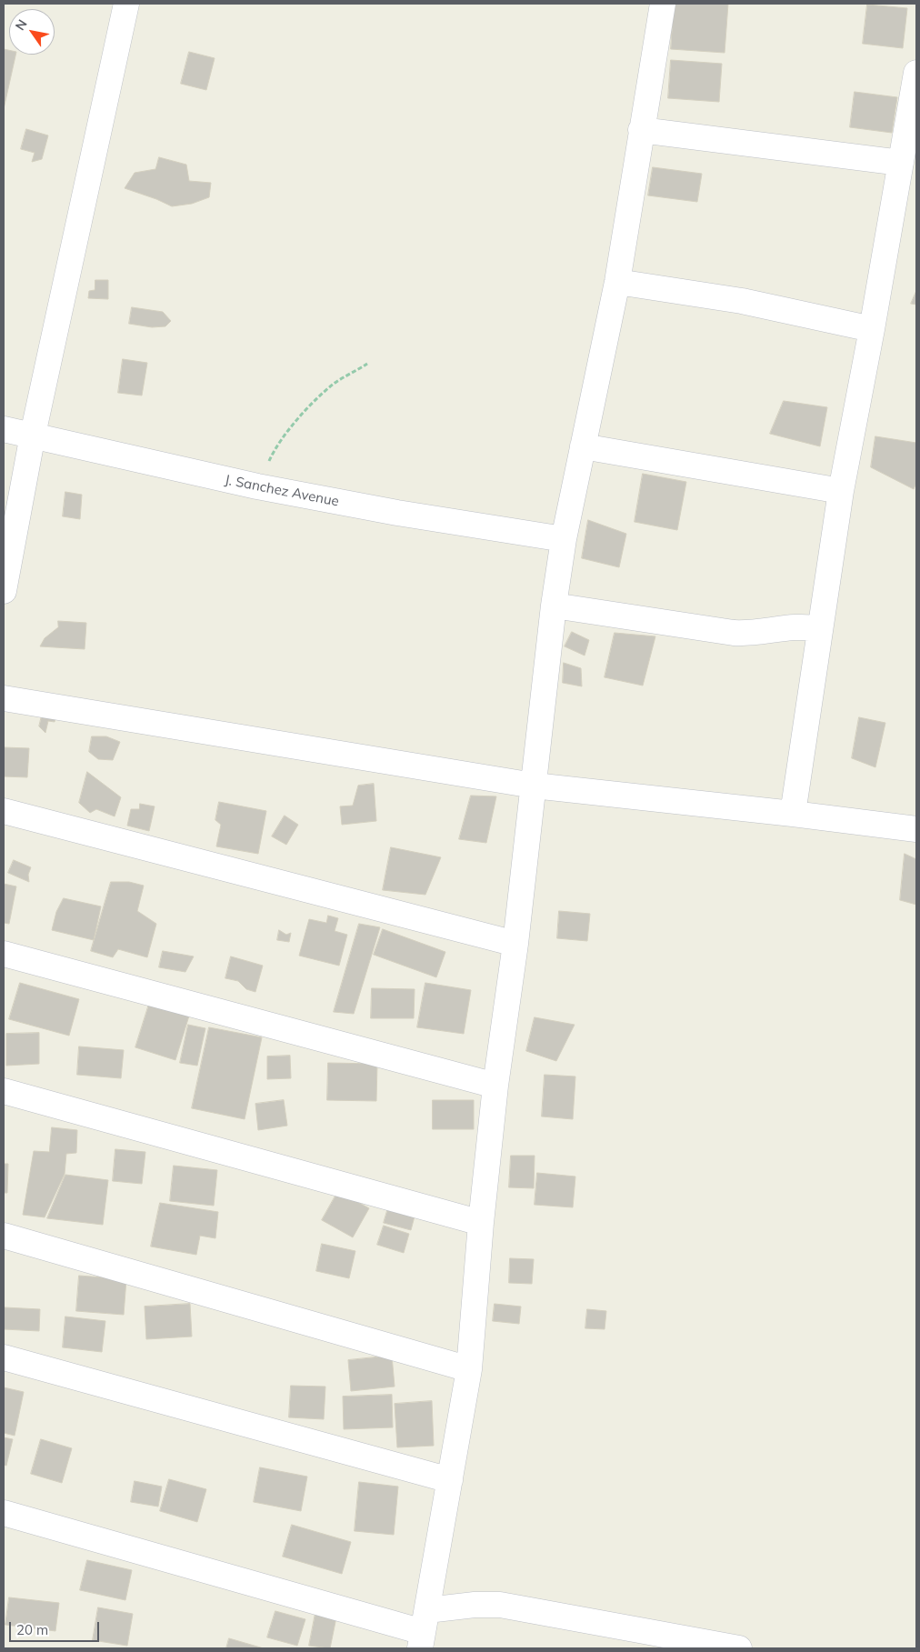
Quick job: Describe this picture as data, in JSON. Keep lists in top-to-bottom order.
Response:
{
  "streets": {
    "street": ["J. Sanchez Avenue"]
  },
  "scale_bar": "20 m",
  "north": "top left"
}
